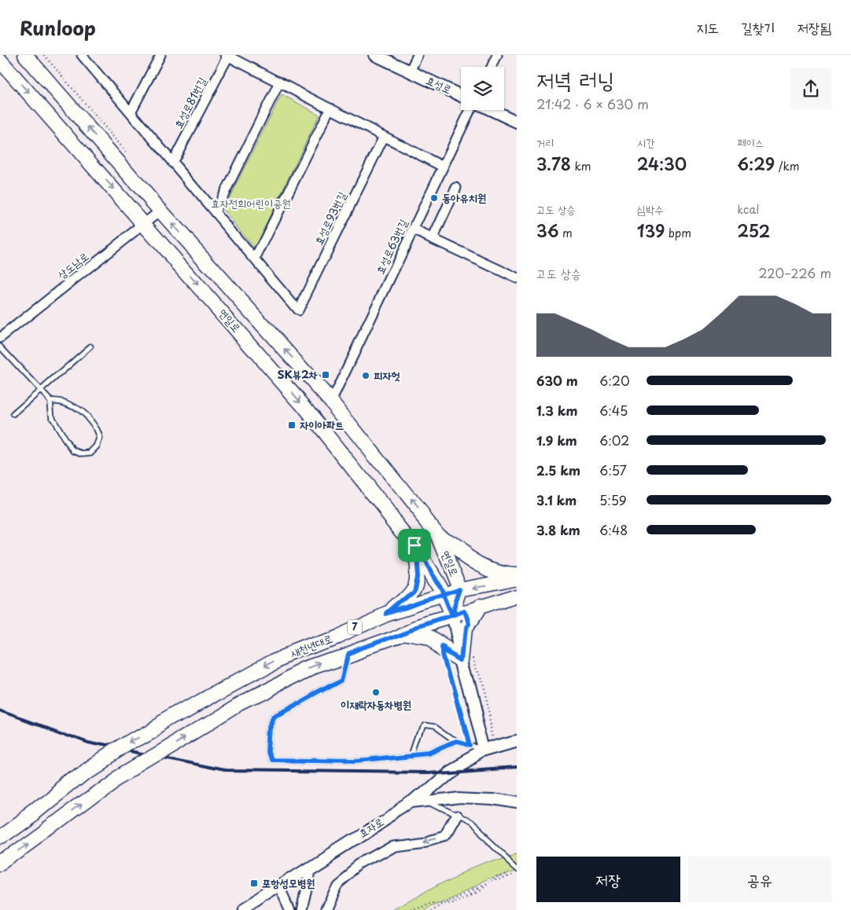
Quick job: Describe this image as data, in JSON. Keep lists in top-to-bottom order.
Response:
{
  "streets": {
    "main road": ["연일로", "7", "새천년대로"],
    "street": [
      "효성로",
      "효성로81번길",
      "효성로93번길",
      "효성로63번길",
      "상도남로",
      "효자로"
    ]
  },
  "crossings": [
    ["효성로63번길", "연일로"],
    ["상도남로", "연일로"],
    ["연일로", "새천년대로"]
  ],
  "parks": ["효자전희어린이공원"],
  "places": {
    "other": ["동아유치원", "피자헛", "이재락자동차병원"],
    "transit": ["SK뷰2차", "자이아파트", "포항성모병원"]
  },
  "page": {
    "header": "Runloop",
    "nav": ["지도", "길찾기", "저장됨"],
    "heading": ["저녁 러닝", "21:42 · 6 × 630 m"],
    "stats": [
      ["거리", "3.78 km"],
      ["시간", "24:30"],
      ["페이스", "6:29 /km"],
      ["고도 상승", "36 m"],
      ["심박수", "139 bpm"],
      ["kcal", "252"]
    ],
    "chart": ["고도 상승", "220–226 m"],
    "list": [
      {
        "name": "630 m",
        "note": "6:20"
      },
      {
        "name": "1.3 km",
        "note": "6:45"
      },
      {
        "name": "1.9 km",
        "note": "6:02"
      },
      {
        "name": "2.5 km",
        "note": "6:57"
      },
      {
        "name": "3.1 km",
        "note": "5:59"
      },
      {
        "name": "3.8 km",
        "note": "6:48"
      }
    ],
    "buttons": ["저장", "공유"]
  }
}
